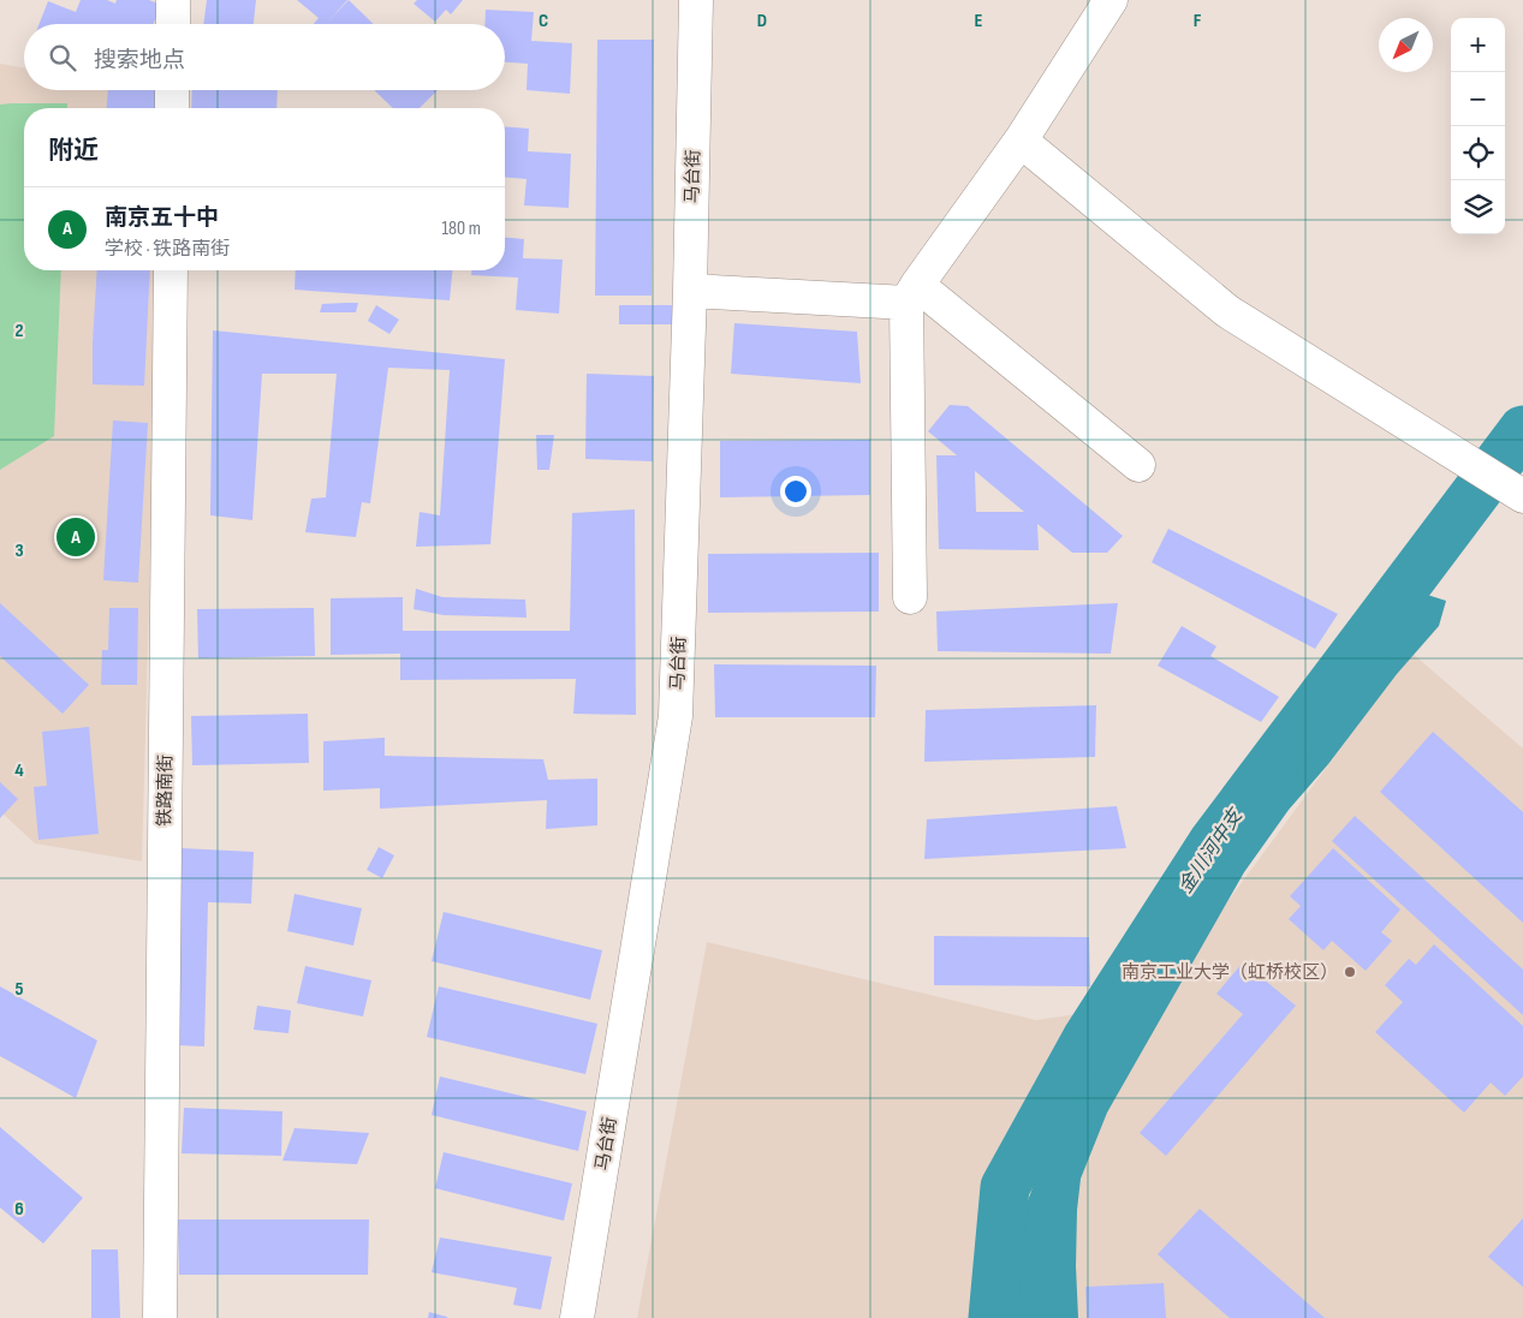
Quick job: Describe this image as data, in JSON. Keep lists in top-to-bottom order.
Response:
{
  "streets": {
    "street": ["马台街", "铁路南街"]
  },
  "water": ["金川河中支"],
  "places": ["南京工业大学（虹桥校区）"],
  "north": "bottom left",
  "page": {
    "map_buttons": ["+", "−"],
    "search": "搜索地点",
    "heading": "附近",
    "list": [
      {
        "mark": "A",
        "name": "南京五十中",
        "note": "学校 · 铁路南街",
        "value": "180 m"
      }
    ],
    "pins": "A"
  },
  "grid": {
    "columns": [
      "C",
      "D",
      "E",
      "F"
    ],
    "rows": [
      "2",
      "3",
      "4",
      "5",
      "6"
    ]
  }
}
